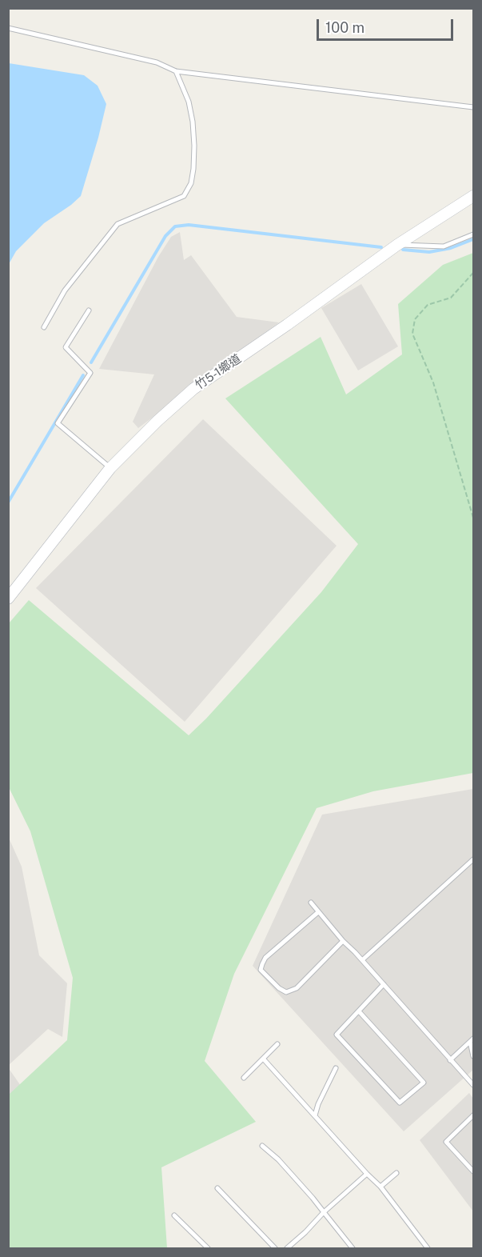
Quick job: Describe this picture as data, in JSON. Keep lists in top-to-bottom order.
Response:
{
  "streets": {
    "street": ["竹5-1鄉道"]
  },
  "scale_bar": "100 m"
}
